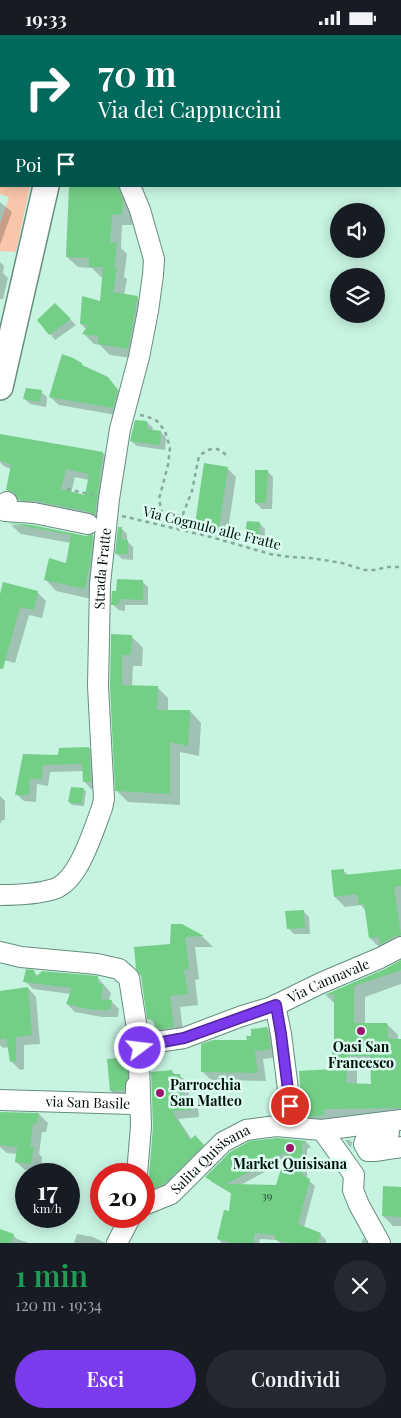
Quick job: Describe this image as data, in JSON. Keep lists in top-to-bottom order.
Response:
{
  "streets": {
    "street": [
      "Strada Fratte",
      "Via Cannavale",
      "via San Basile",
      "Salita Quisisana"
    ],
    "path": ["Via Cognulo alle Fratte"]
  },
  "crossings": [
    ["Via Cognulo alle Fratte", "Strada Fratte"],
    ["Via Cannavale", "via San Basile"]
  ],
  "places": ["Oasi San Francesco", "Parrocchia San Matteo", "Market Quisisana"],
  "house_numbers": ["39"],
  "page": {
    "status": "19:33",
    "turn": ["70 m", "Via dei Cappuccini"],
    "then": "Poi",
    "speed": "17 km/h",
    "limit": "20",
    "heading": ["1 min", "120 m · 19:34"],
    "buttons": ["Esci", "Condividi"]
  }
}
